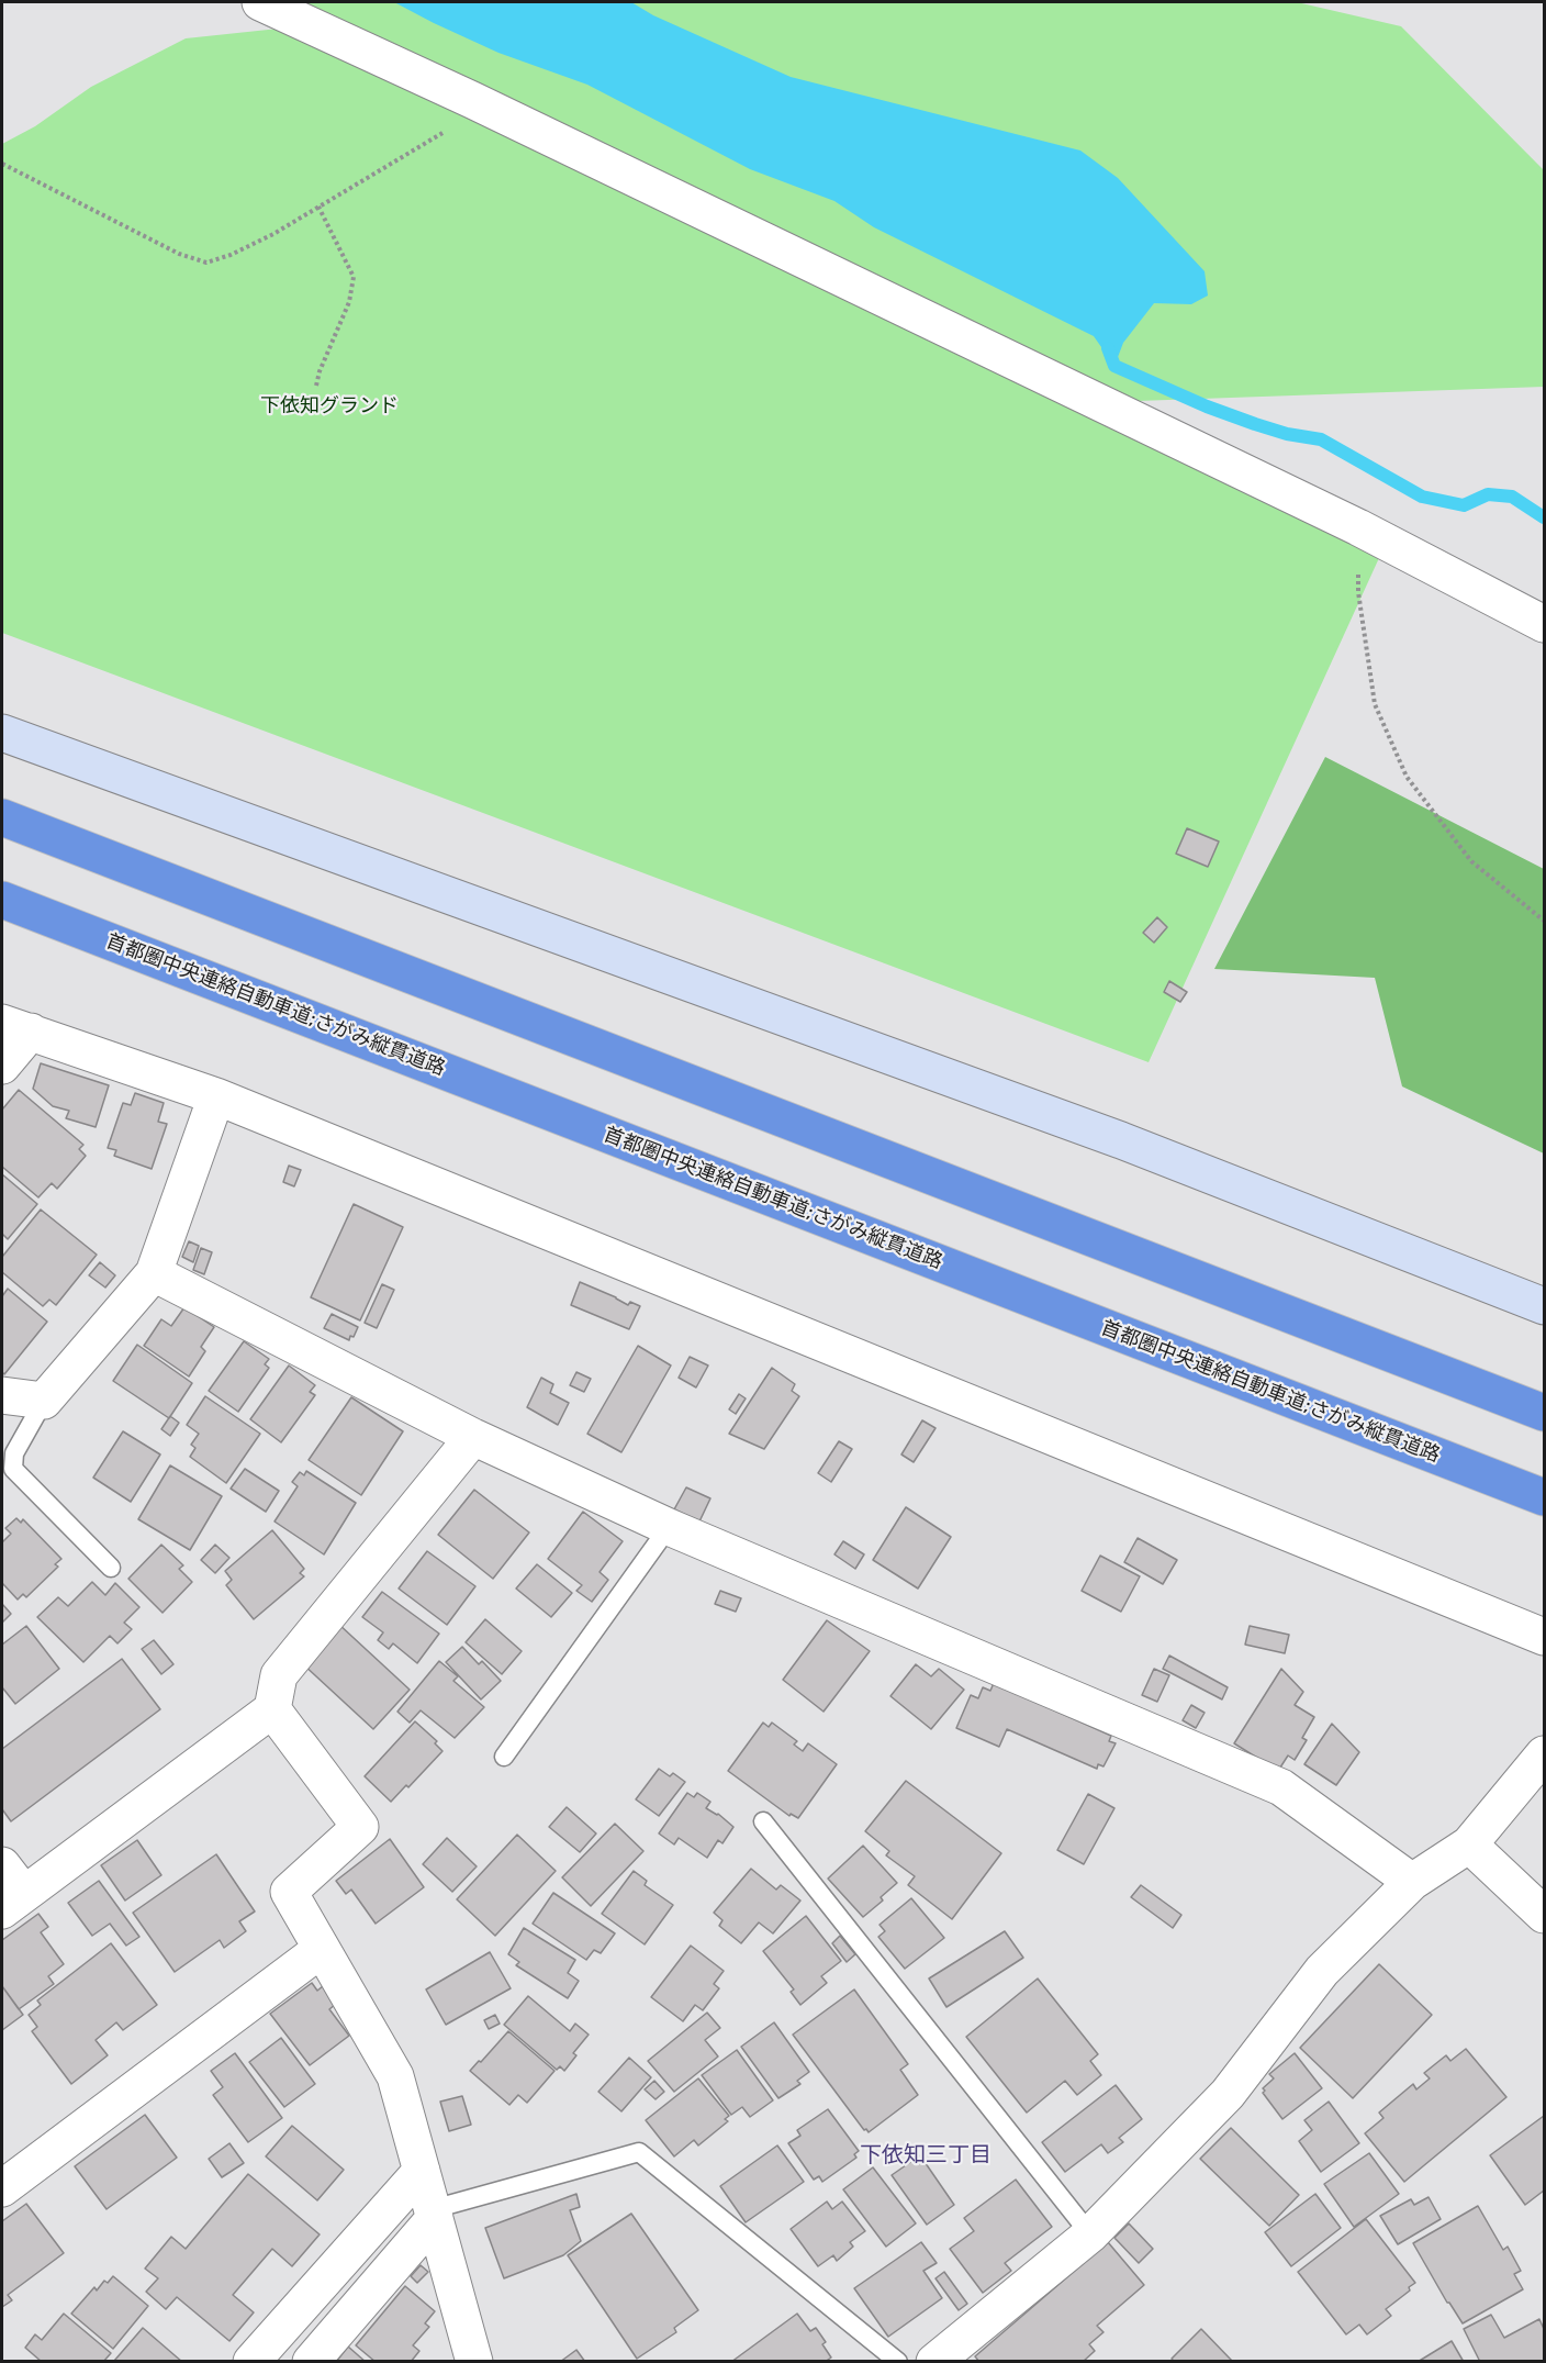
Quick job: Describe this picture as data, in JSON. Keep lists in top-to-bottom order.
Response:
{
  "streets": {
    "highway": ["首都圏中央連絡自動車道;さがみ縦貫道路"]
  },
  "districts": ["下依知三丁目"],
  "parks": ["下依知グランド"]
}
